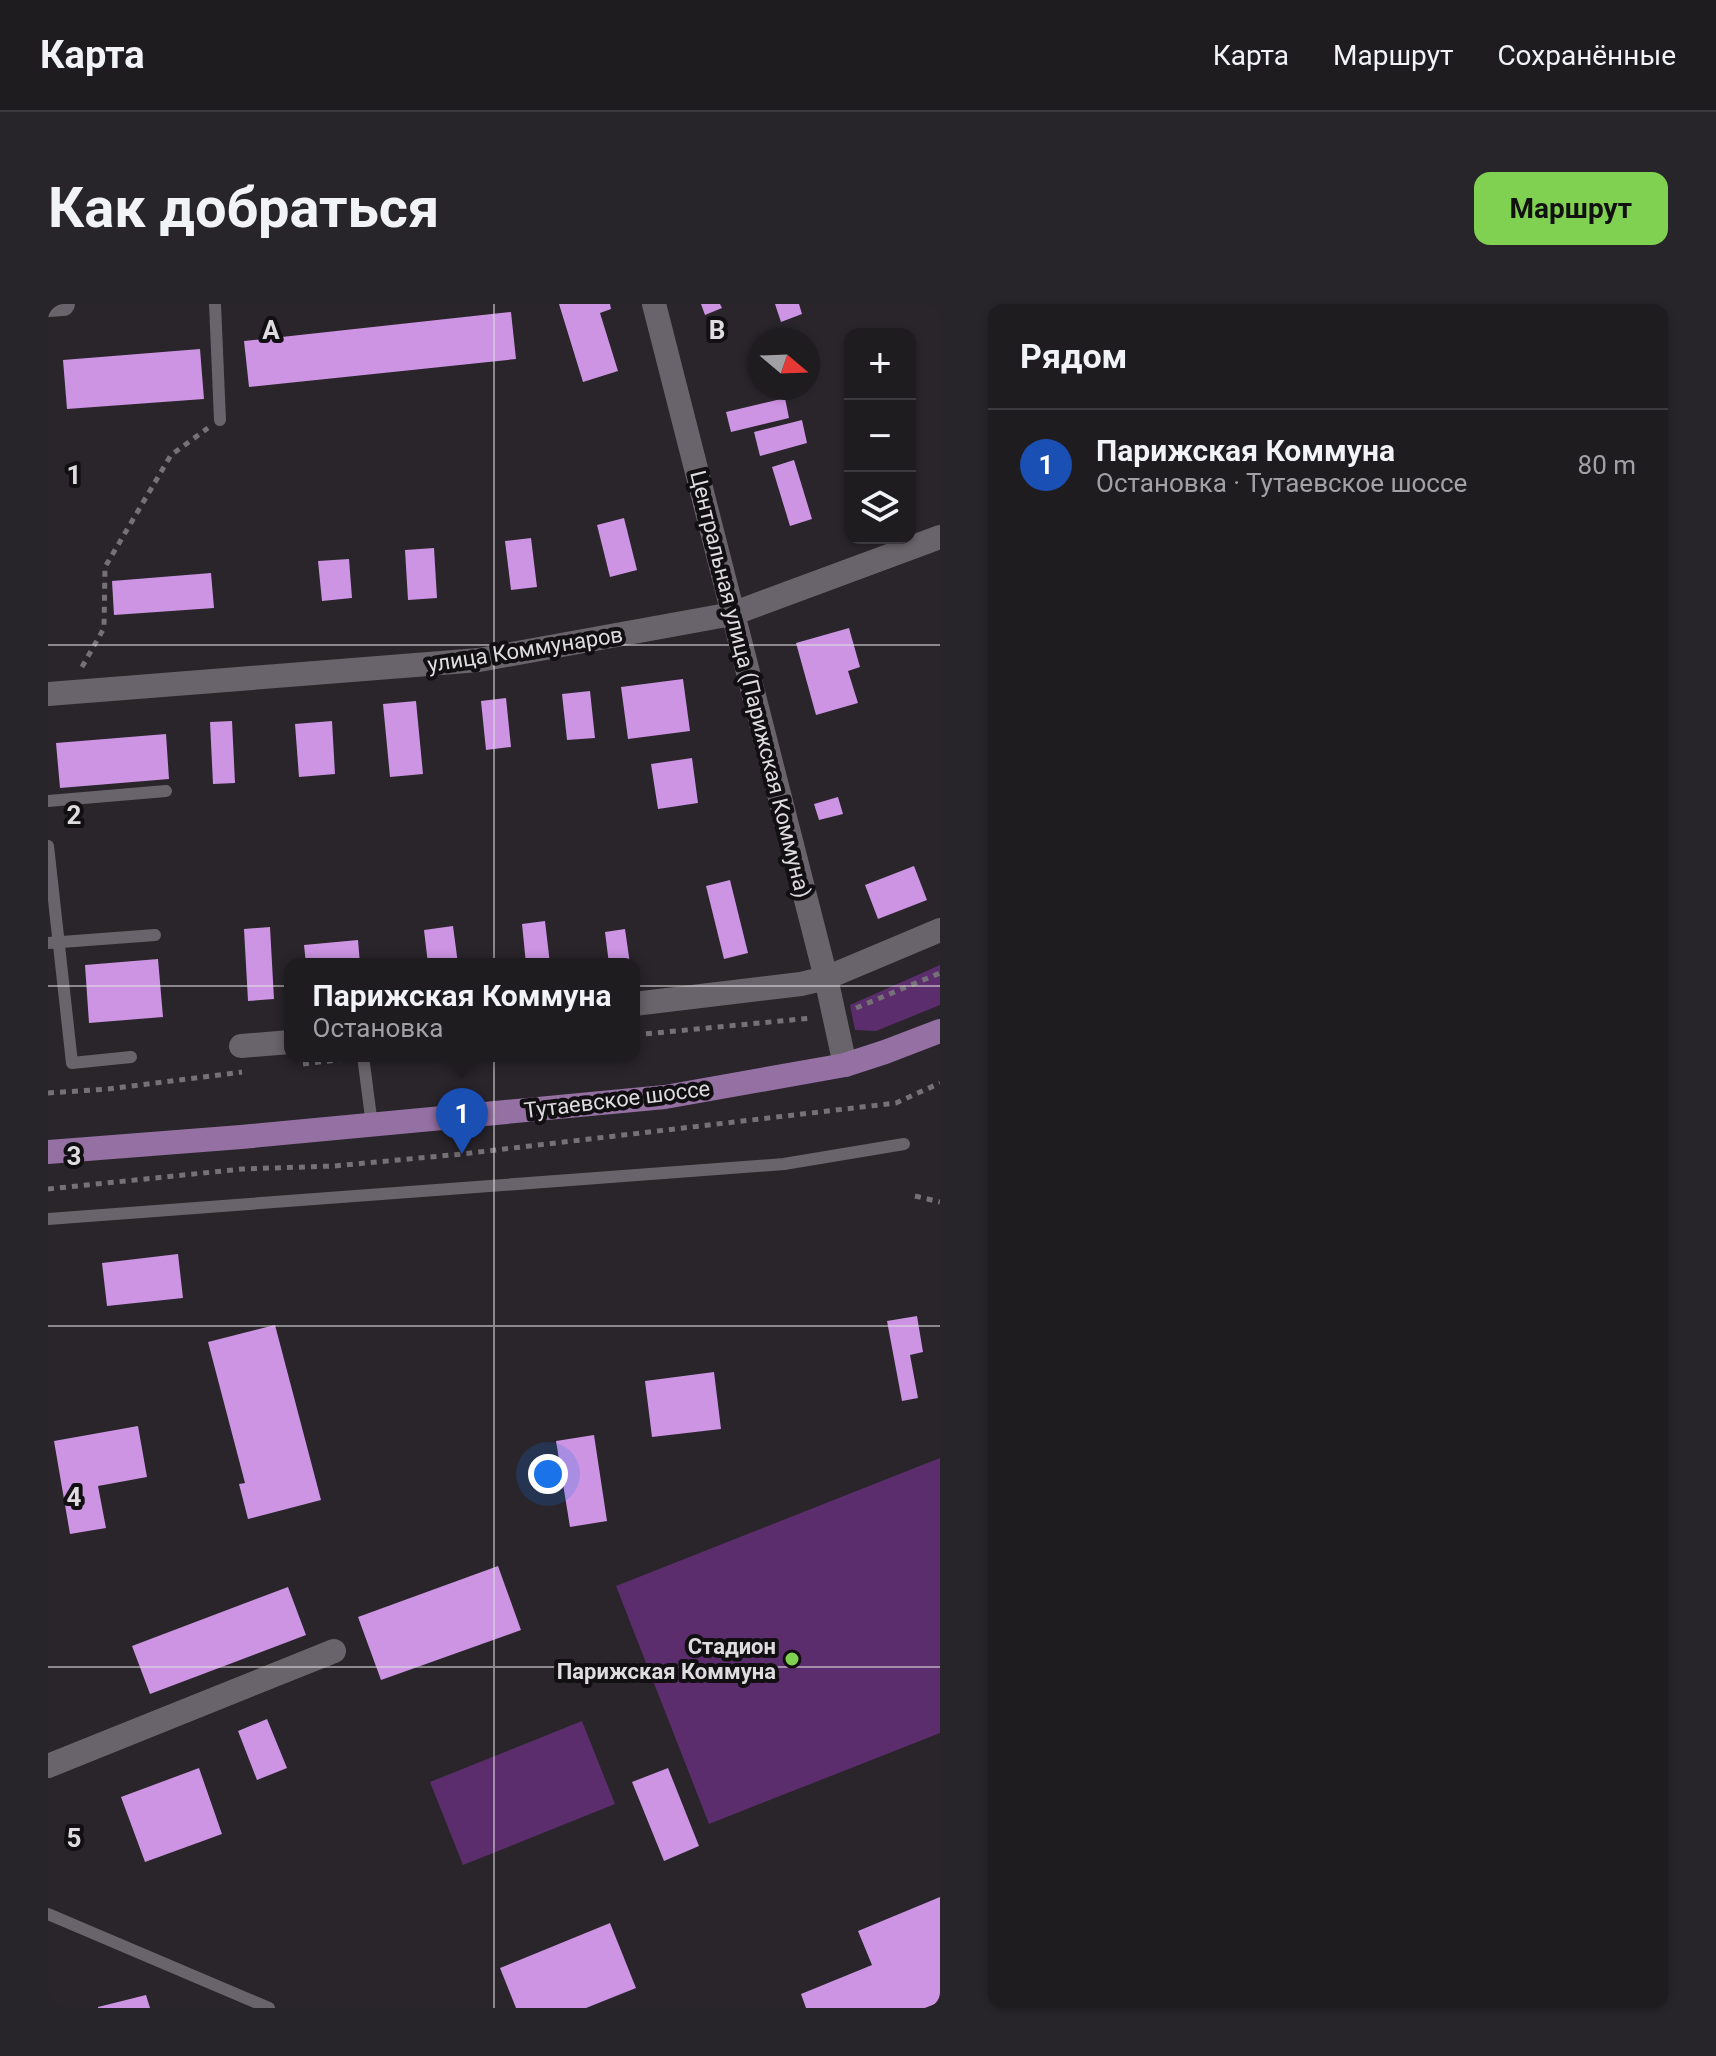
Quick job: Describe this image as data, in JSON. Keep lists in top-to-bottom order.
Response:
{
  "streets": {
    "main road": ["Тутаевское шоссе"],
    "street": ["улица Коммунаров", "Центральная улица (Парижская Коммуна)"]
  },
  "crossings": [
    ["улица Коммунаров", "Центральная улица (Парижская Коммуна)"],
    ["Центральная улица (Парижская Коммуна)", "Тутаевское шоссе"]
  ],
  "places": ["Стадион Парижская Коммуна"],
  "north": "right",
  "page": {
    "header": "Карта",
    "nav": ["Карта", "Маршрут", "Сохранённые"],
    "buttons": "Маршрут",
    "title": "Как добраться",
    "heading": "Рядом",
    "map_buttons": ["+", "−"],
    "list": [
      {
        "mark": "1",
        "name": "Парижская Коммуна",
        "note": "Остановка · Тутаевское шоссе",
        "value": "80 m"
      }
    ],
    "popup": ["Парижская Коммуна", "Остановка"],
    "pins": "1"
  },
  "grid": {
    "columns": ["A", "B"],
    "rows": [
      "1",
      "2",
      "3",
      "4",
      "5"
    ]
  }
}
